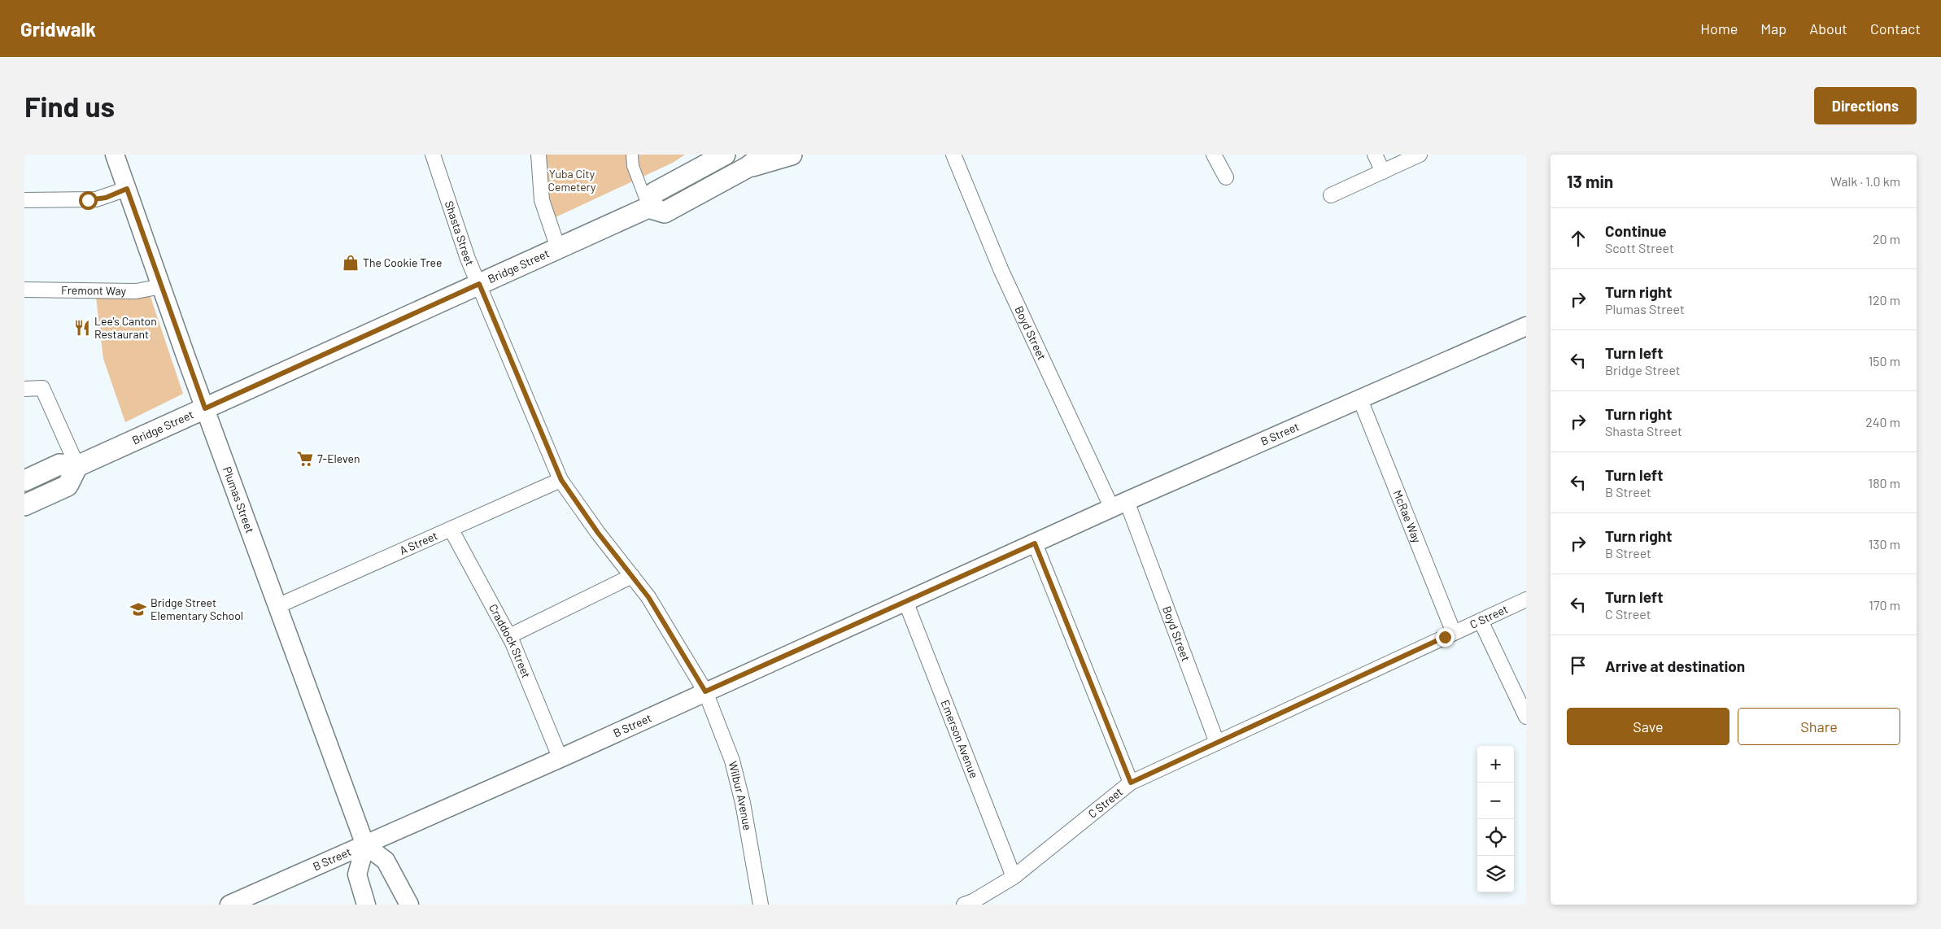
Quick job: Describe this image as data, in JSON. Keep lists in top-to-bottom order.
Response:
{
  "streets": {
    "main road": ["Bridge Street"],
    "street": [
      "Shasta Street",
      "Fremont Way",
      "Boyd Street",
      "B Street",
      "Plumas Street",
      "McRae Way",
      "A Street",
      "C Street",
      "Craddock Street",
      "Emerson Avenue",
      "Wilbur Avenue"
    ]
  },
  "crossings": [
    ["Shasta Street", "Bridge Street"],
    ["Shasta Street", "B Street"],
    ["Shasta Street", "A Street"],
    ["Shasta Street", "Wilbur Avenue"],
    ["Bridge Street", "Plumas Street"],
    ["Fremont Way", "Plumas Street"],
    ["Boyd Street", "B Street"],
    ["Boyd Street", "C Street"],
    ["B Street", "Plumas Street"],
    ["B Street", "McRae Way"],
    ["B Street", "Craddock Street"],
    ["B Street", "Emerson Avenue"],
    ["B Street", "Wilbur Avenue"],
    ["Plumas Street", "A Street"],
    ["McRae Way", "C Street"],
    ["A Street", "Craddock Street"],
    ["C Street", "Emerson Avenue"]
  ],
  "parks": ["Yuba City Cemetery"],
  "places": {
    "shop": ["The Cookie Tree"],
    "restaurant": ["Lee's Canton Restaurant"],
    "supermarket": ["7-Eleven"],
    "school or university": ["Bridge Street Elementary School"]
  },
  "page": {
    "header": "Gridwalk",
    "nav": [
      "Home",
      "Map",
      "About",
      "Contact"
    ],
    "buttons": [
      "Directions",
      ["Save", "Share"]
    ],
    "title": "Find us",
    "heading": ["13 min", "Walk · 1.0 km"],
    "list": [
      ["Continue", "Scott Street", "20 m"],
      ["Turn right", "Plumas Street", "120 m"],
      ["Turn left", "Bridge Street", "150 m"],
      ["Turn right", "Shasta Street", "240 m"],
      ["Turn left", "B Street", "180 m"],
      ["Turn right", "B Street", "130 m"],
      ["Turn left", "C Street", "170 m"],
      "Arrive at destination"
    ],
    "map_buttons": ["+", "−"]
  }
}
